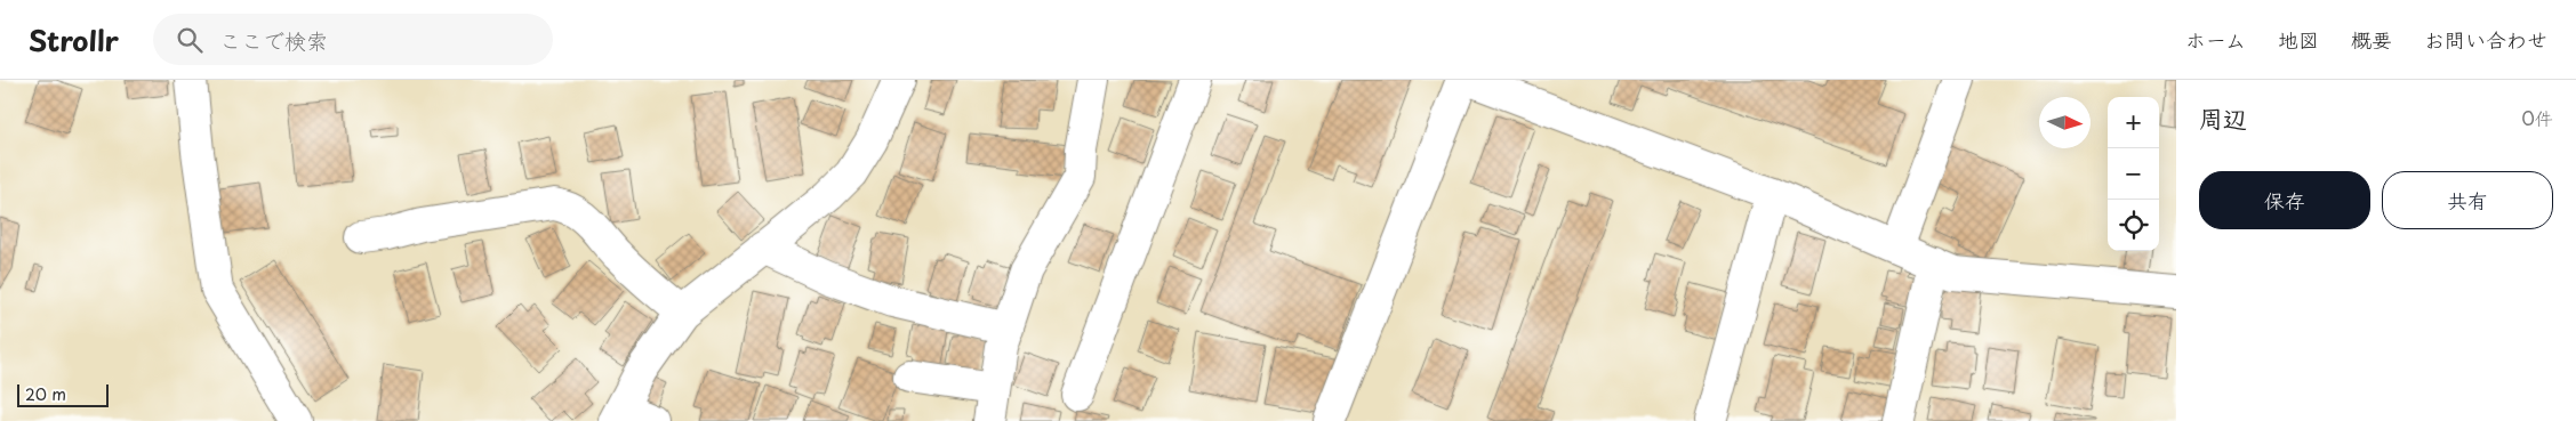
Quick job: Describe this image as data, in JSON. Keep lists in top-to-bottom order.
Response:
{
  "scale_bar": "20 m",
  "north": "right",
  "page": {
    "header": "Strollr",
    "search": "ここで検索",
    "nav": [
      "ホーム",
      "地図",
      "概要",
      "お問い合わせ"
    ],
    "heading": ["周辺", "0件"],
    "map_buttons": ["+", "−"],
    "buttons": ["保存", "共有"],
    "scale": "20 m"
  }
}
